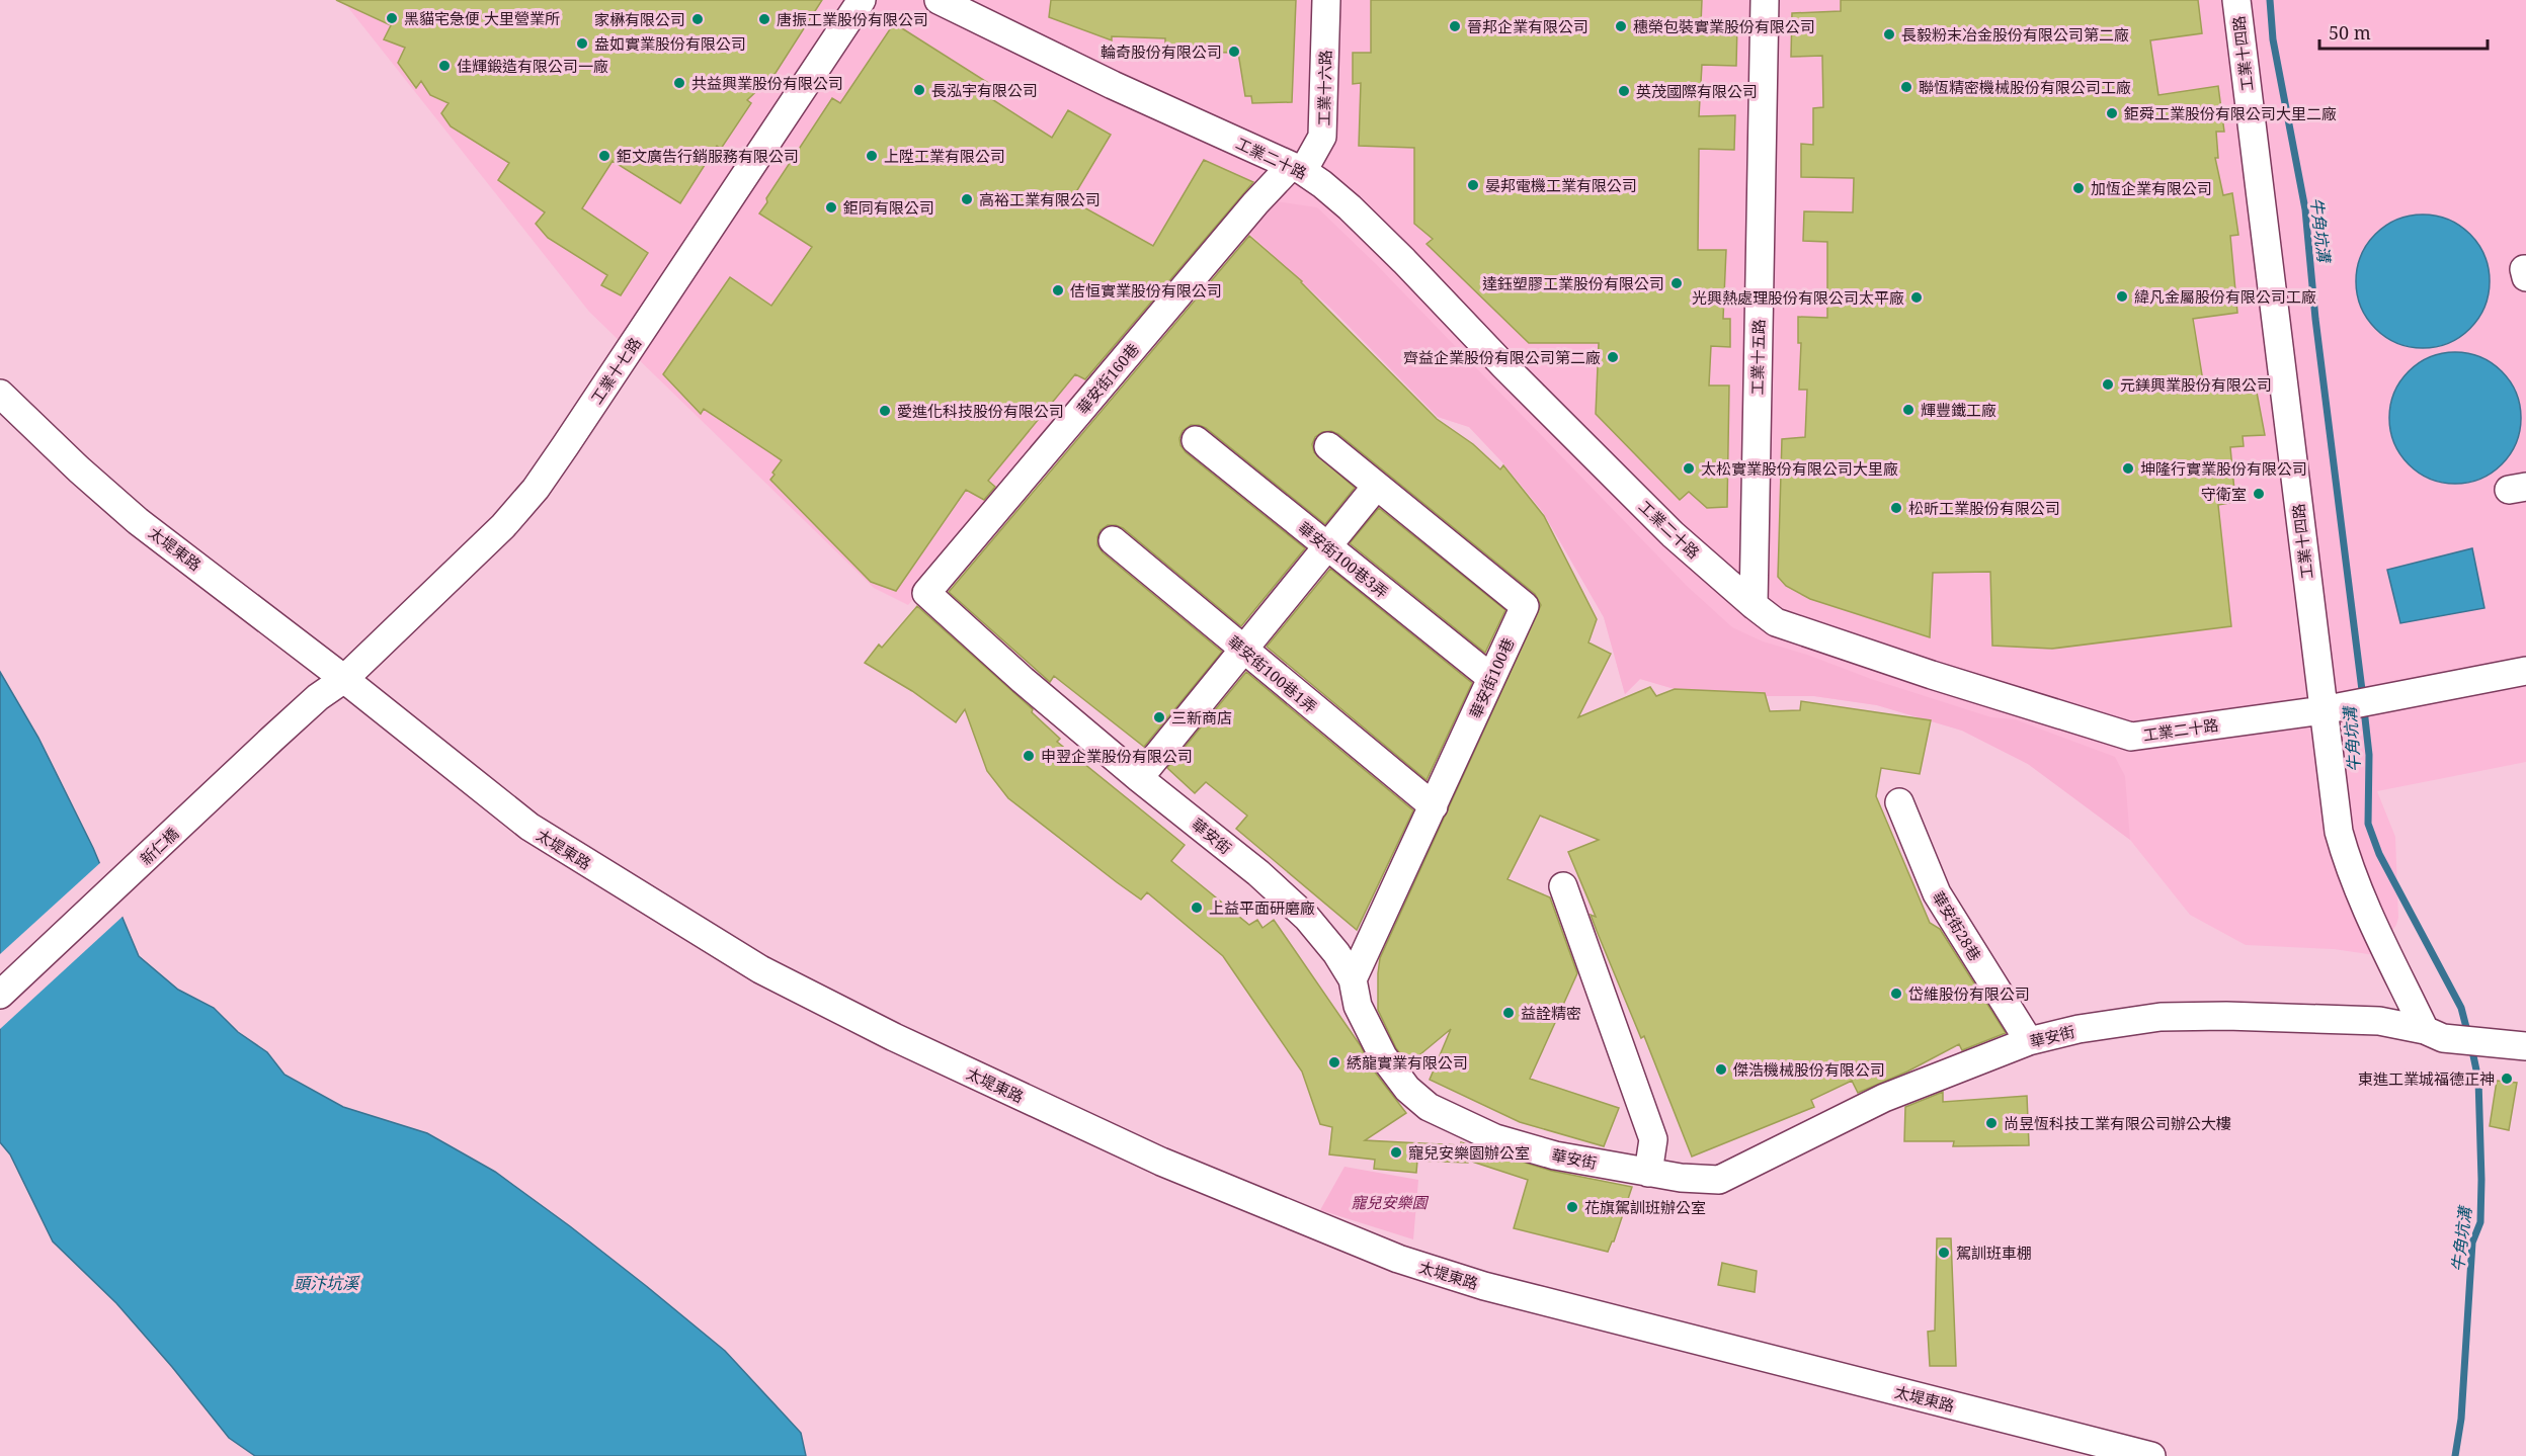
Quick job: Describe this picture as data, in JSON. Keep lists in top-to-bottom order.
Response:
{
  "streets": {
    "street": [
      "工業十四路",
      "工業十六路",
      "工業二十路",
      "工業十五路",
      "工業十七路",
      "華安街160巷",
      "太堤東路",
      "華安街100巷3弄",
      "華安街100巷1弄",
      "華安街100巷",
      "華安街",
      "新仁橋",
      "華安街28巷"
    ]
  },
  "crossings": [
    ["工業十四路", "工業二十路"],
    ["工業十四路", "華安街"],
    ["工業十六路", "工業二十路"],
    ["工業十六路", "華安街160巷"],
    ["工業二十路", "工業十五路"],
    ["工業二十路", "華安街160巷"],
    ["工業十七路", "太堤東路"],
    ["工業十七路", "新仁橋"],
    ["華安街160巷", "華安街"],
    ["華安街100巷3弄", "華安街100巷"],
    ["華安街100巷1弄", "華安街100巷"],
    ["華安街100巷", "華安街"],
    ["華安街", "華安街28巷"]
  ],
  "water": ["牛角坑溝", "頭汴坑溪"],
  "parks": ["寵兒安樂園"],
  "places": [
    "黑貓宅急便 大里營業所",
    "家楙有限公司",
    "唐振工業股份有限公司",
    "晉邦企業有限公司",
    "穗榮包裝實業股份有限公司",
    "長毅粉末冶金股份有限公司第二廠",
    "盎如實業股份有限公司",
    "輪奇股份有限公司",
    "佳輝鍛造有限公司一廠",
    "共益興業股份有限公司",
    "聯恆精密機械股份有限公司工廠",
    "長泓宇有限公司",
    "英茂國際有限公司",
    "鉅舜工業股份有限公司大里二廠",
    "鉅文廣告行銷服務有限公司",
    "上陞工業有限公司",
    "晏邦電機工業有限公司",
    "加恆企業有限公司",
    "高裕工業有限公司",
    "鉅同有限公司",
    "達鈺塑膠工業股份有限公司",
    "佶恒實業股份有限公司",
    "緯凡金屬股份有限公司工廠",
    "光興熱處理股份有限公司太平廠",
    "齊益企業股份有限公司第二廠",
    "元鎂興業股份有限公司",
    "輝豐鐵工廠",
    "愛進化科技股份有限公司",
    "太松實業股份有限公司大里廠",
    "坤隆行實業股份有限公司",
    "守衛室",
    "松昕工業股份有限公司",
    "三新商店",
    "申翌企業股份有限公司",
    "上益平面研磨廠",
    "岱維股份有限公司",
    "益詮精密",
    "綉龍實業有限公司",
    "傑浩機械股份有限公司",
    "東進工業城福德正神",
    "尚昱恆科技工業有限公司辦公大樓",
    "寵兒安樂園辦公室",
    "花旗駕訓班辦公室",
    "駕訓班車棚"
  ],
  "scale_bar": "50 m"
}
